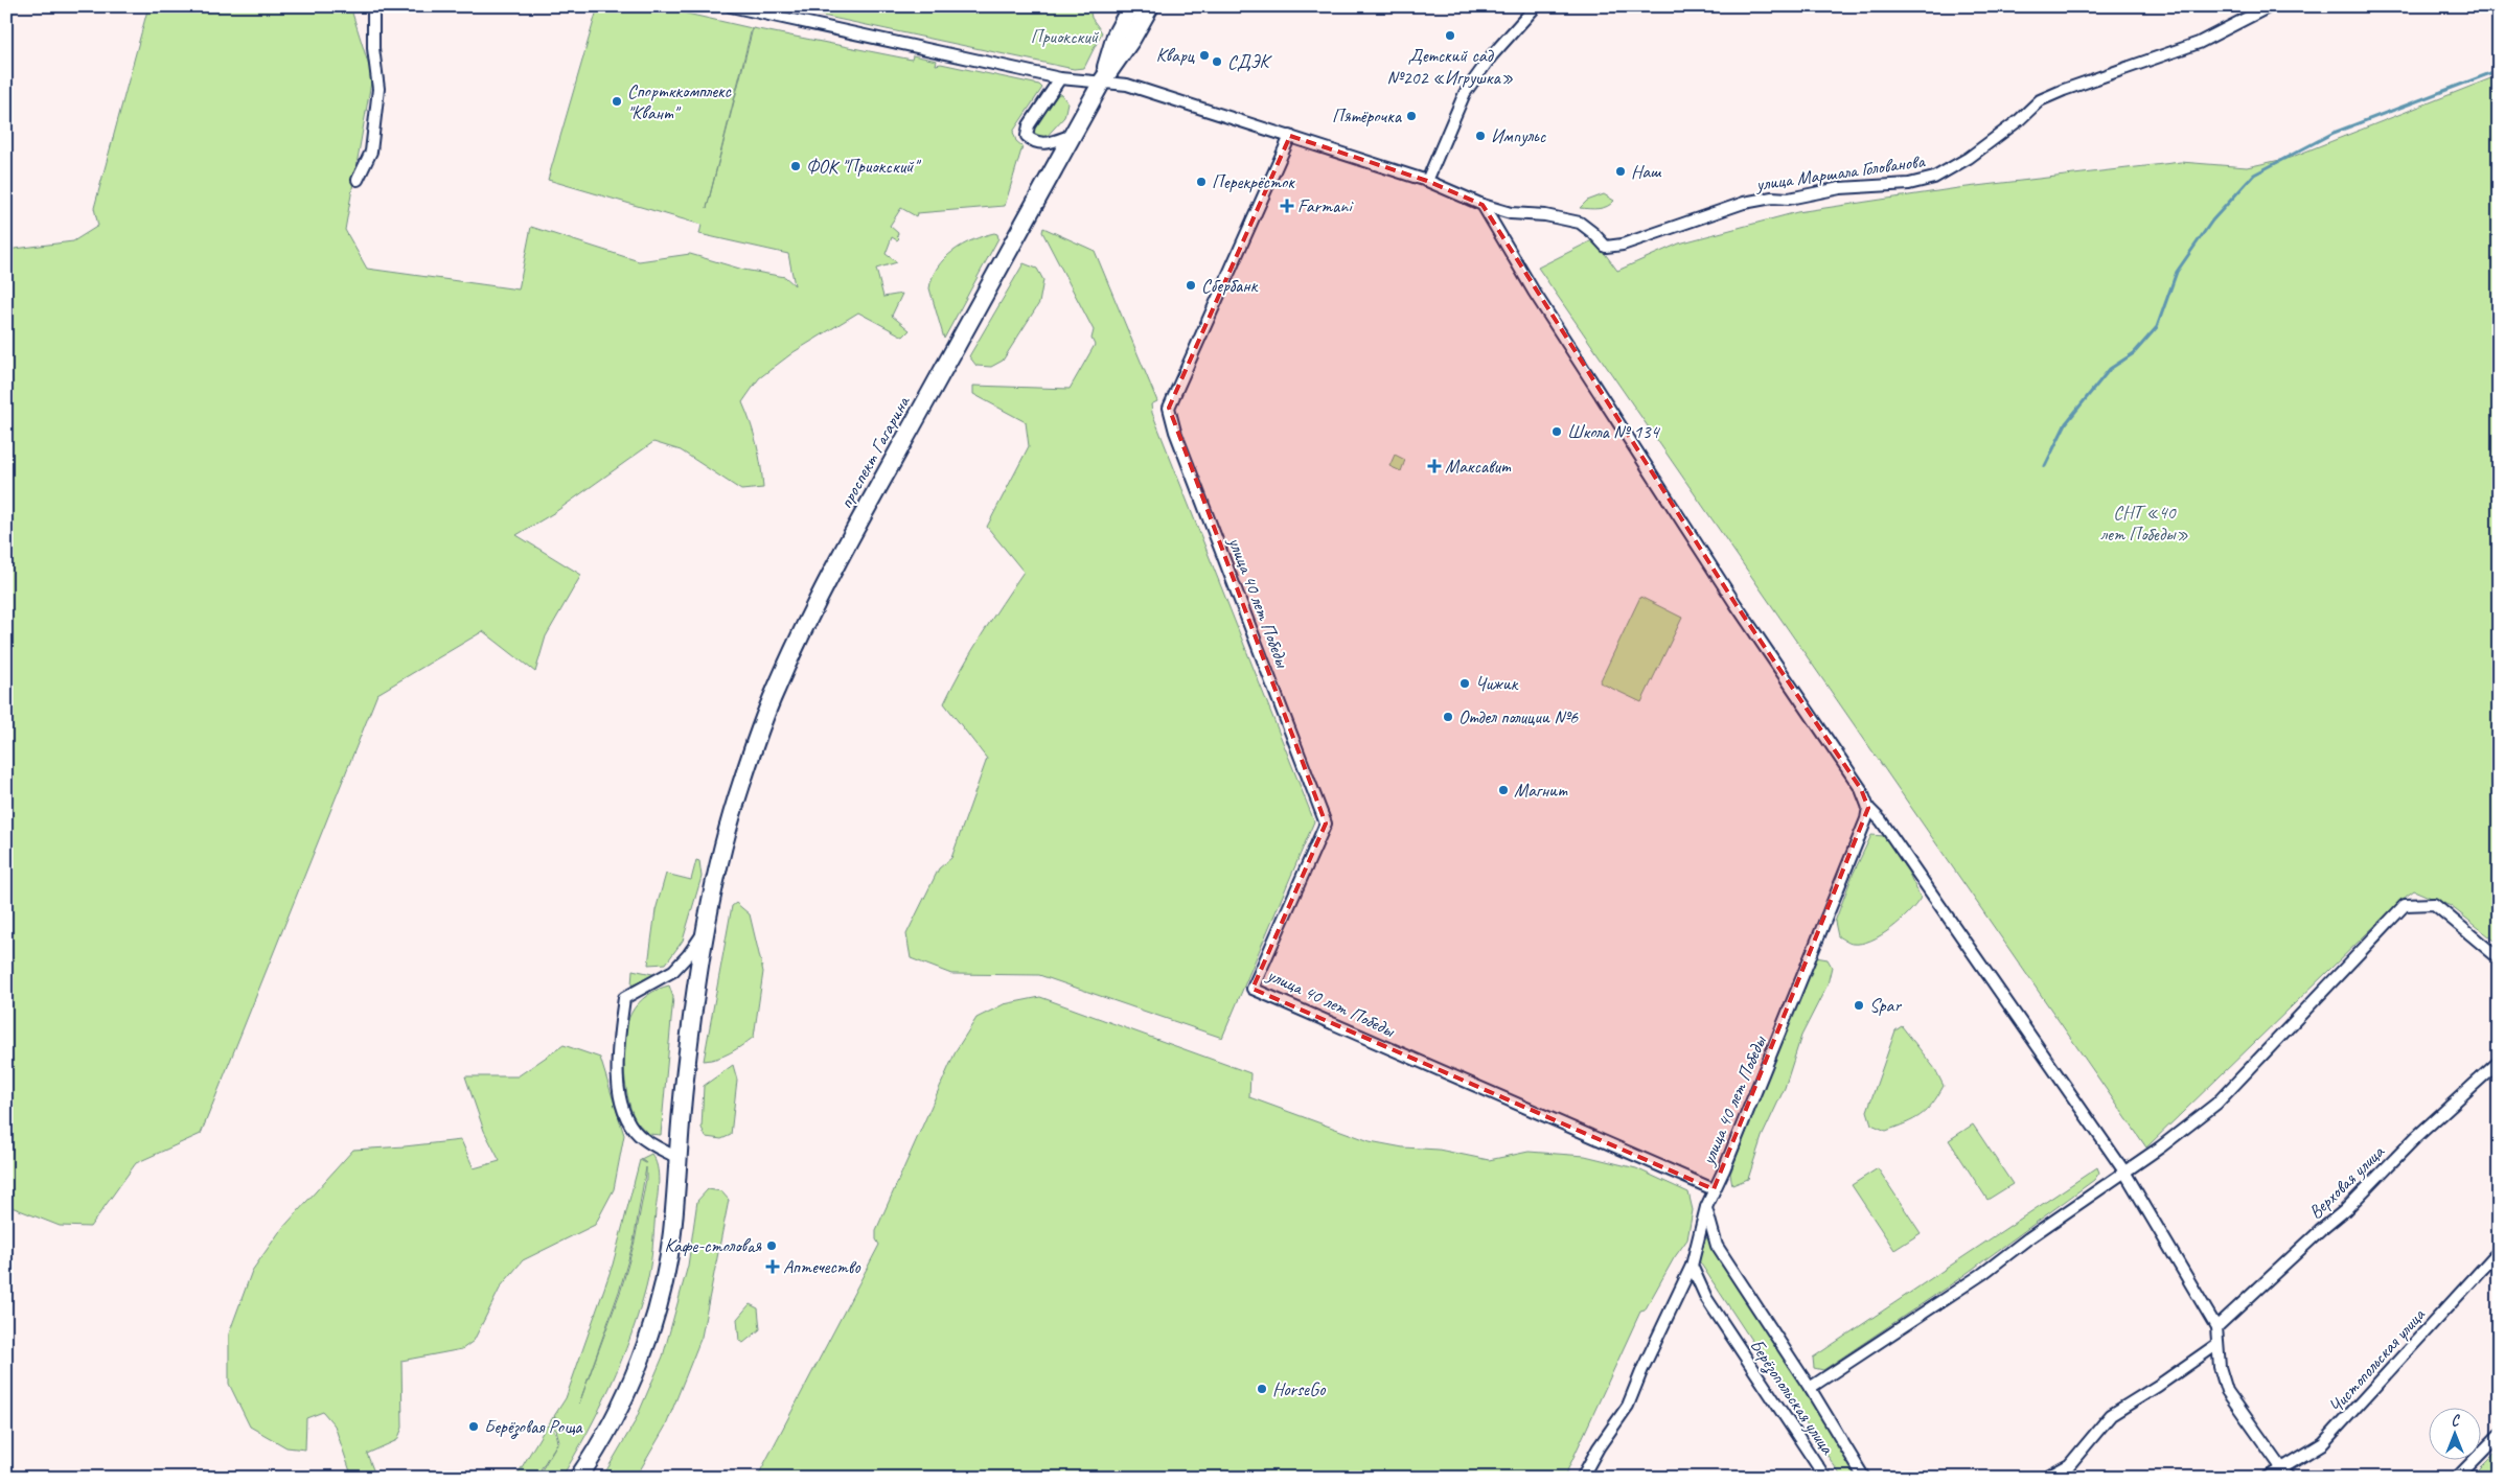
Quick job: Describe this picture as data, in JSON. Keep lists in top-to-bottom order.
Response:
{
  "streets": {
    "main road": ["проспект Гагарина"],
    "street": [
      "улица Маршала Голованова",
      "улица 40 лет Победы",
      "Верховая улица",
      "Чистопольская улица",
      "Берёзопольская улица"
    ]
  },
  "parks": ["Приокский", "СНТ «40 лет Победы»"],
  "places": {
    "other": [
      "Детский сад №202 «Игрушка»",
      "Кварц",
      "СДЭК",
      "Спортккомплекс \"Квант\"",
      "Пятёрочка",
      "Импульс",
      "ФОК \"Приокский\"",
      "Наш",
      "Перекрёсток",
      "Сбербанк",
      "Школа № 134",
      "Чижик",
      "Отдел полиции №6",
      "Магнит",
      "Spar",
      "Кафе-столовая",
      "HorseGo",
      "Берёзовая Роща"
    ],
    "health": ["Farmani", "Максавит", "Аптечество"]
  },
  "north": "top"
}
